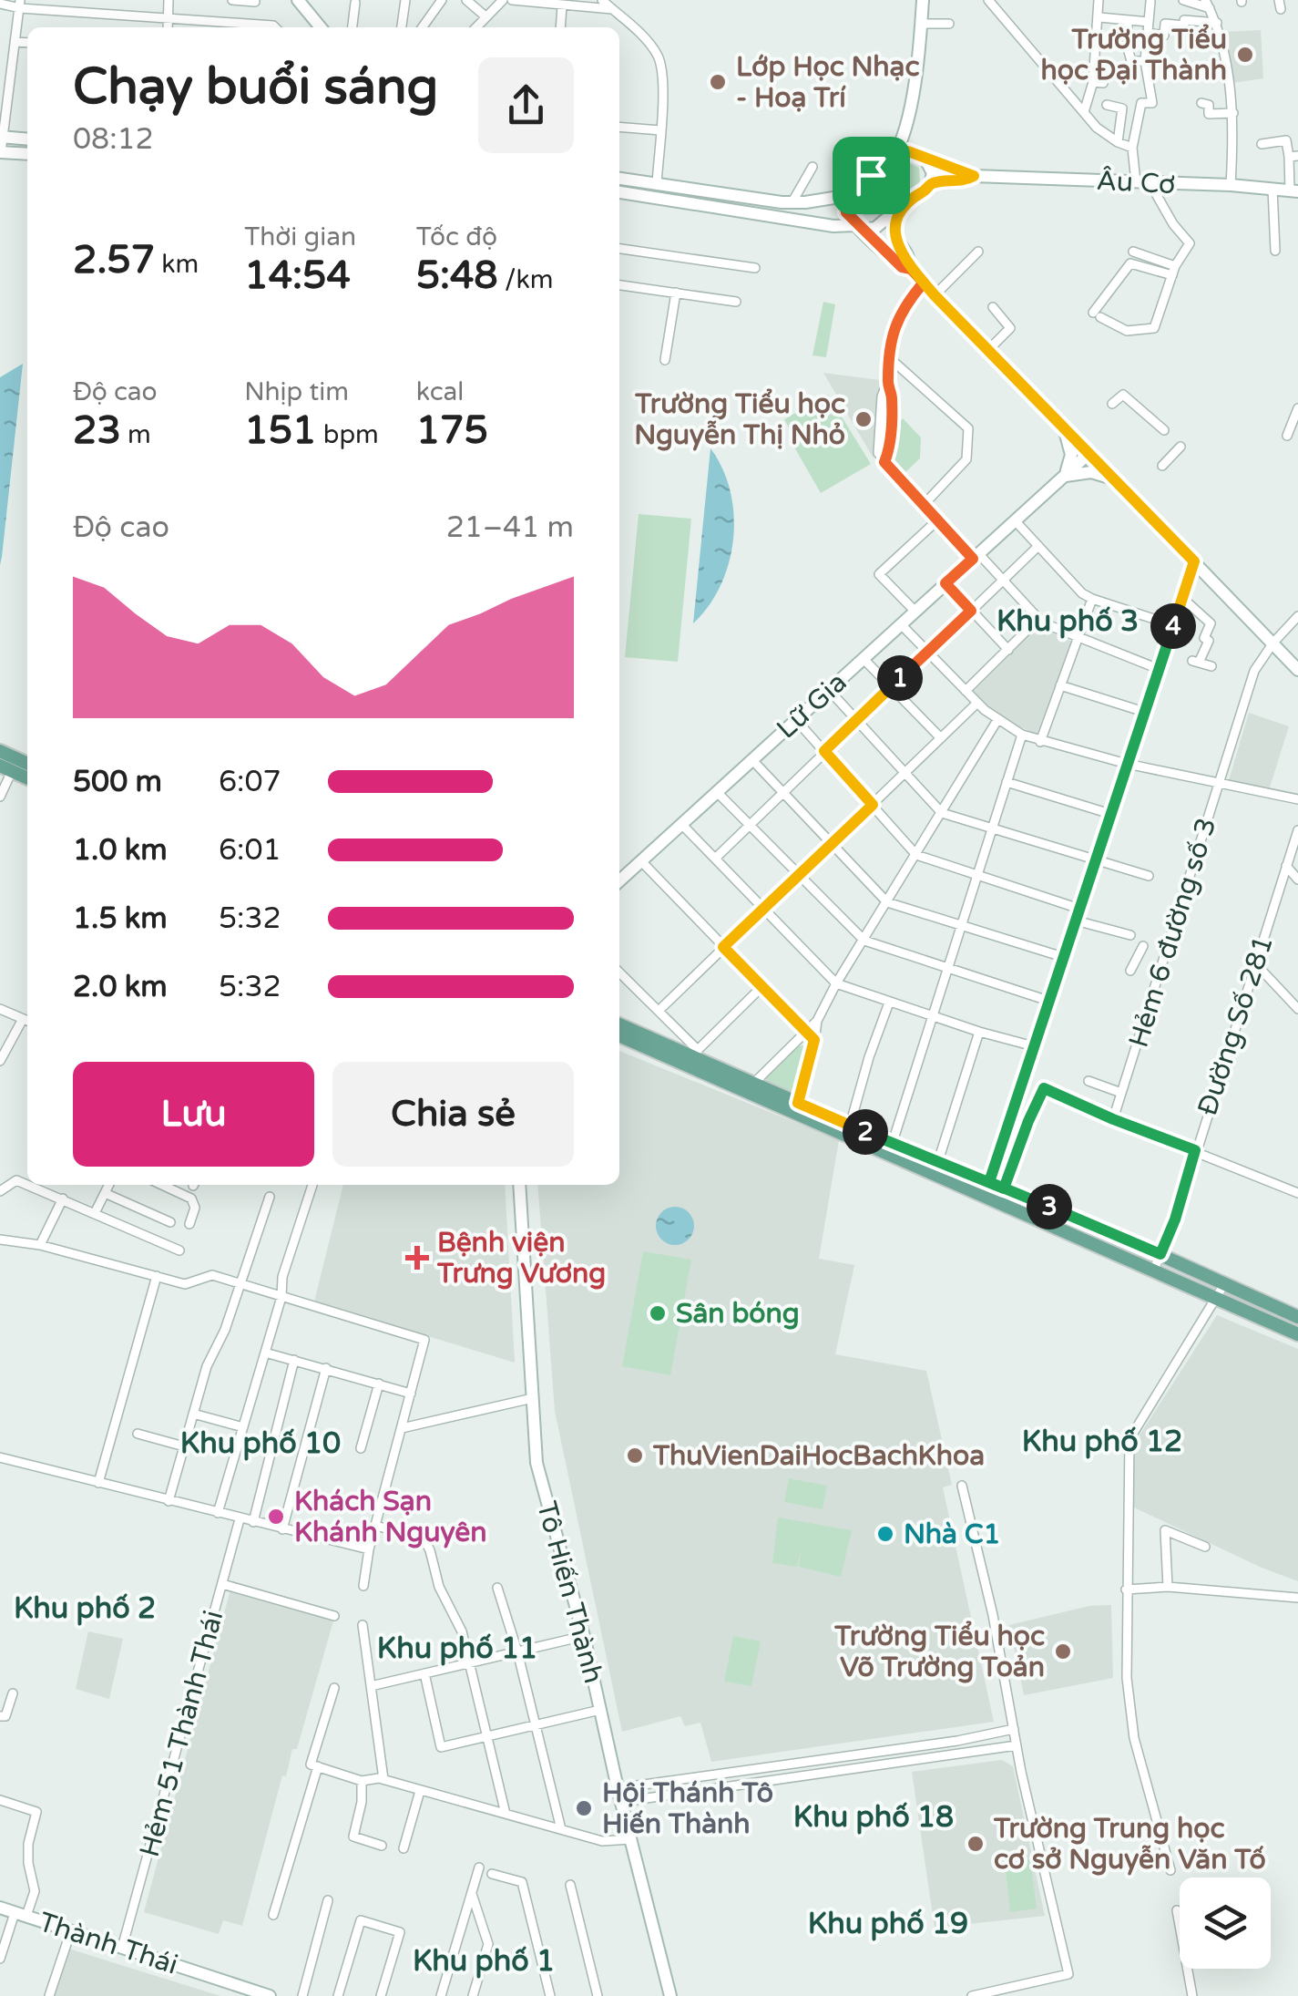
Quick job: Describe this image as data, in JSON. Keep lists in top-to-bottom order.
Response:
{
  "streets": {
    "main road": [
      "Âu Cơ",
      "Lữ Gia",
      "Tô Hiến Thành",
      "Thành Thái"
    ],
    "street": ["Hẻm 6 đường số 3", "Đường Số 281", "Hẻm 51 Thành Thái"]
  },
  "crossings": [
    ["Hẻm 51 Thành Thái", "Thành Thái"]
  ],
  "districts": [
    "Khu phố 3",
    "Khu phố 12",
    "Khu phố 10",
    "Khu phố 2",
    "Khu phố 11",
    "Khu phố 18",
    "Khu phố 19",
    "Khu phố 1"
  ],
  "places": {
    "other": [
      "Trường Tiểu học Đại Thành",
      "Lớp Học Nhạc - Hoạ Trí",
      "Trường Tiểu học Nguyễn Thị Nhỏ",
      "Sân bóng",
      "ThuVienDaiHocBachKhoa",
      "Khách Sạn Khánh Nguyên",
      "Nhà C1",
      "Trường Tiểu học Võ Trường Toản",
      "Hội Thánh Tô Hiến Thành",
      "Trường Trung học cơ sở Nguyễn Văn Tố"
    ],
    "health": ["Bệnh viện Trưng Vương"]
  },
  "page": {
    "heading": ["Chạy buổi sáng", "08:12"],
    "stats": [
      ["2.57 km"],
      ["Thời gian", "14:54"],
      ["Tốc độ", "5:48 /km"],
      ["Độ cao", "23 m"],
      ["Nhịp tim", "151 bpm"],
      ["kcal", "175"]
    ],
    "chart": ["Độ cao", "21–41 m"],
    "pins": [
      "4",
      "1",
      "2",
      "3"
    ],
    "list": [
      {
        "name": "500 m",
        "note": "6:07"
      },
      {
        "name": "1.0 km",
        "note": "6:01"
      },
      {
        "name": "1.5 km",
        "note": "5:32"
      },
      {
        "name": "2.0 km",
        "note": "5:32"
      }
    ],
    "buttons": ["Lưu", "Chia sẻ"]
  }
}
